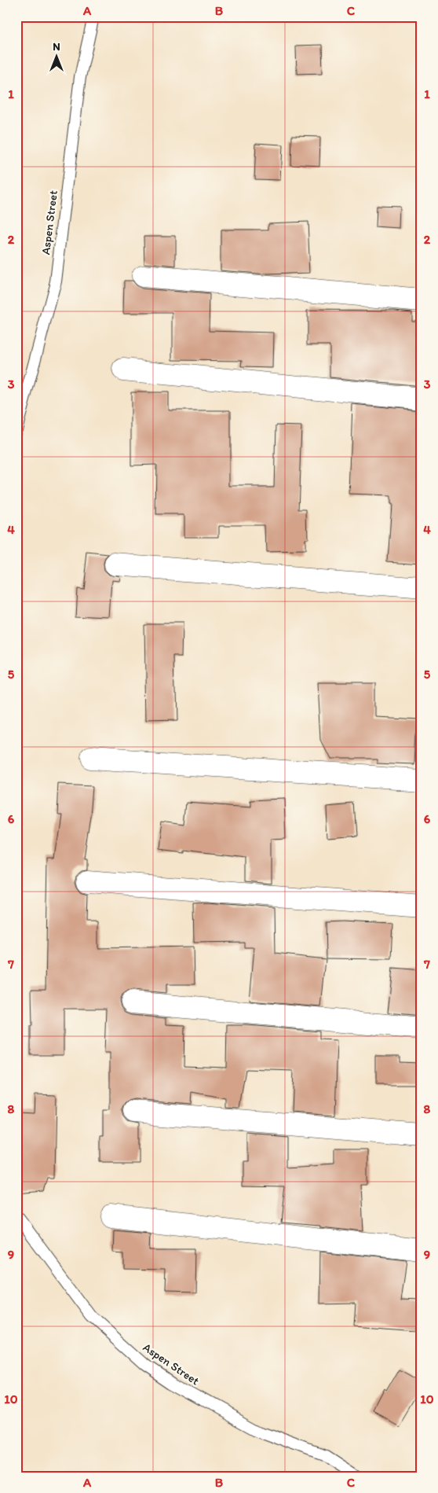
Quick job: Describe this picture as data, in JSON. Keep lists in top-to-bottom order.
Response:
{
  "streets": {
    "lane": ["Aspen Street"]
  },
  "north": "top",
  "grid": {
    "columns": ["A", "B", "C"],
    "rows": [
      "1",
      "2",
      "3",
      "4",
      "5",
      "6",
      "7",
      "8",
      "9",
      "10"
    ]
  }
}
